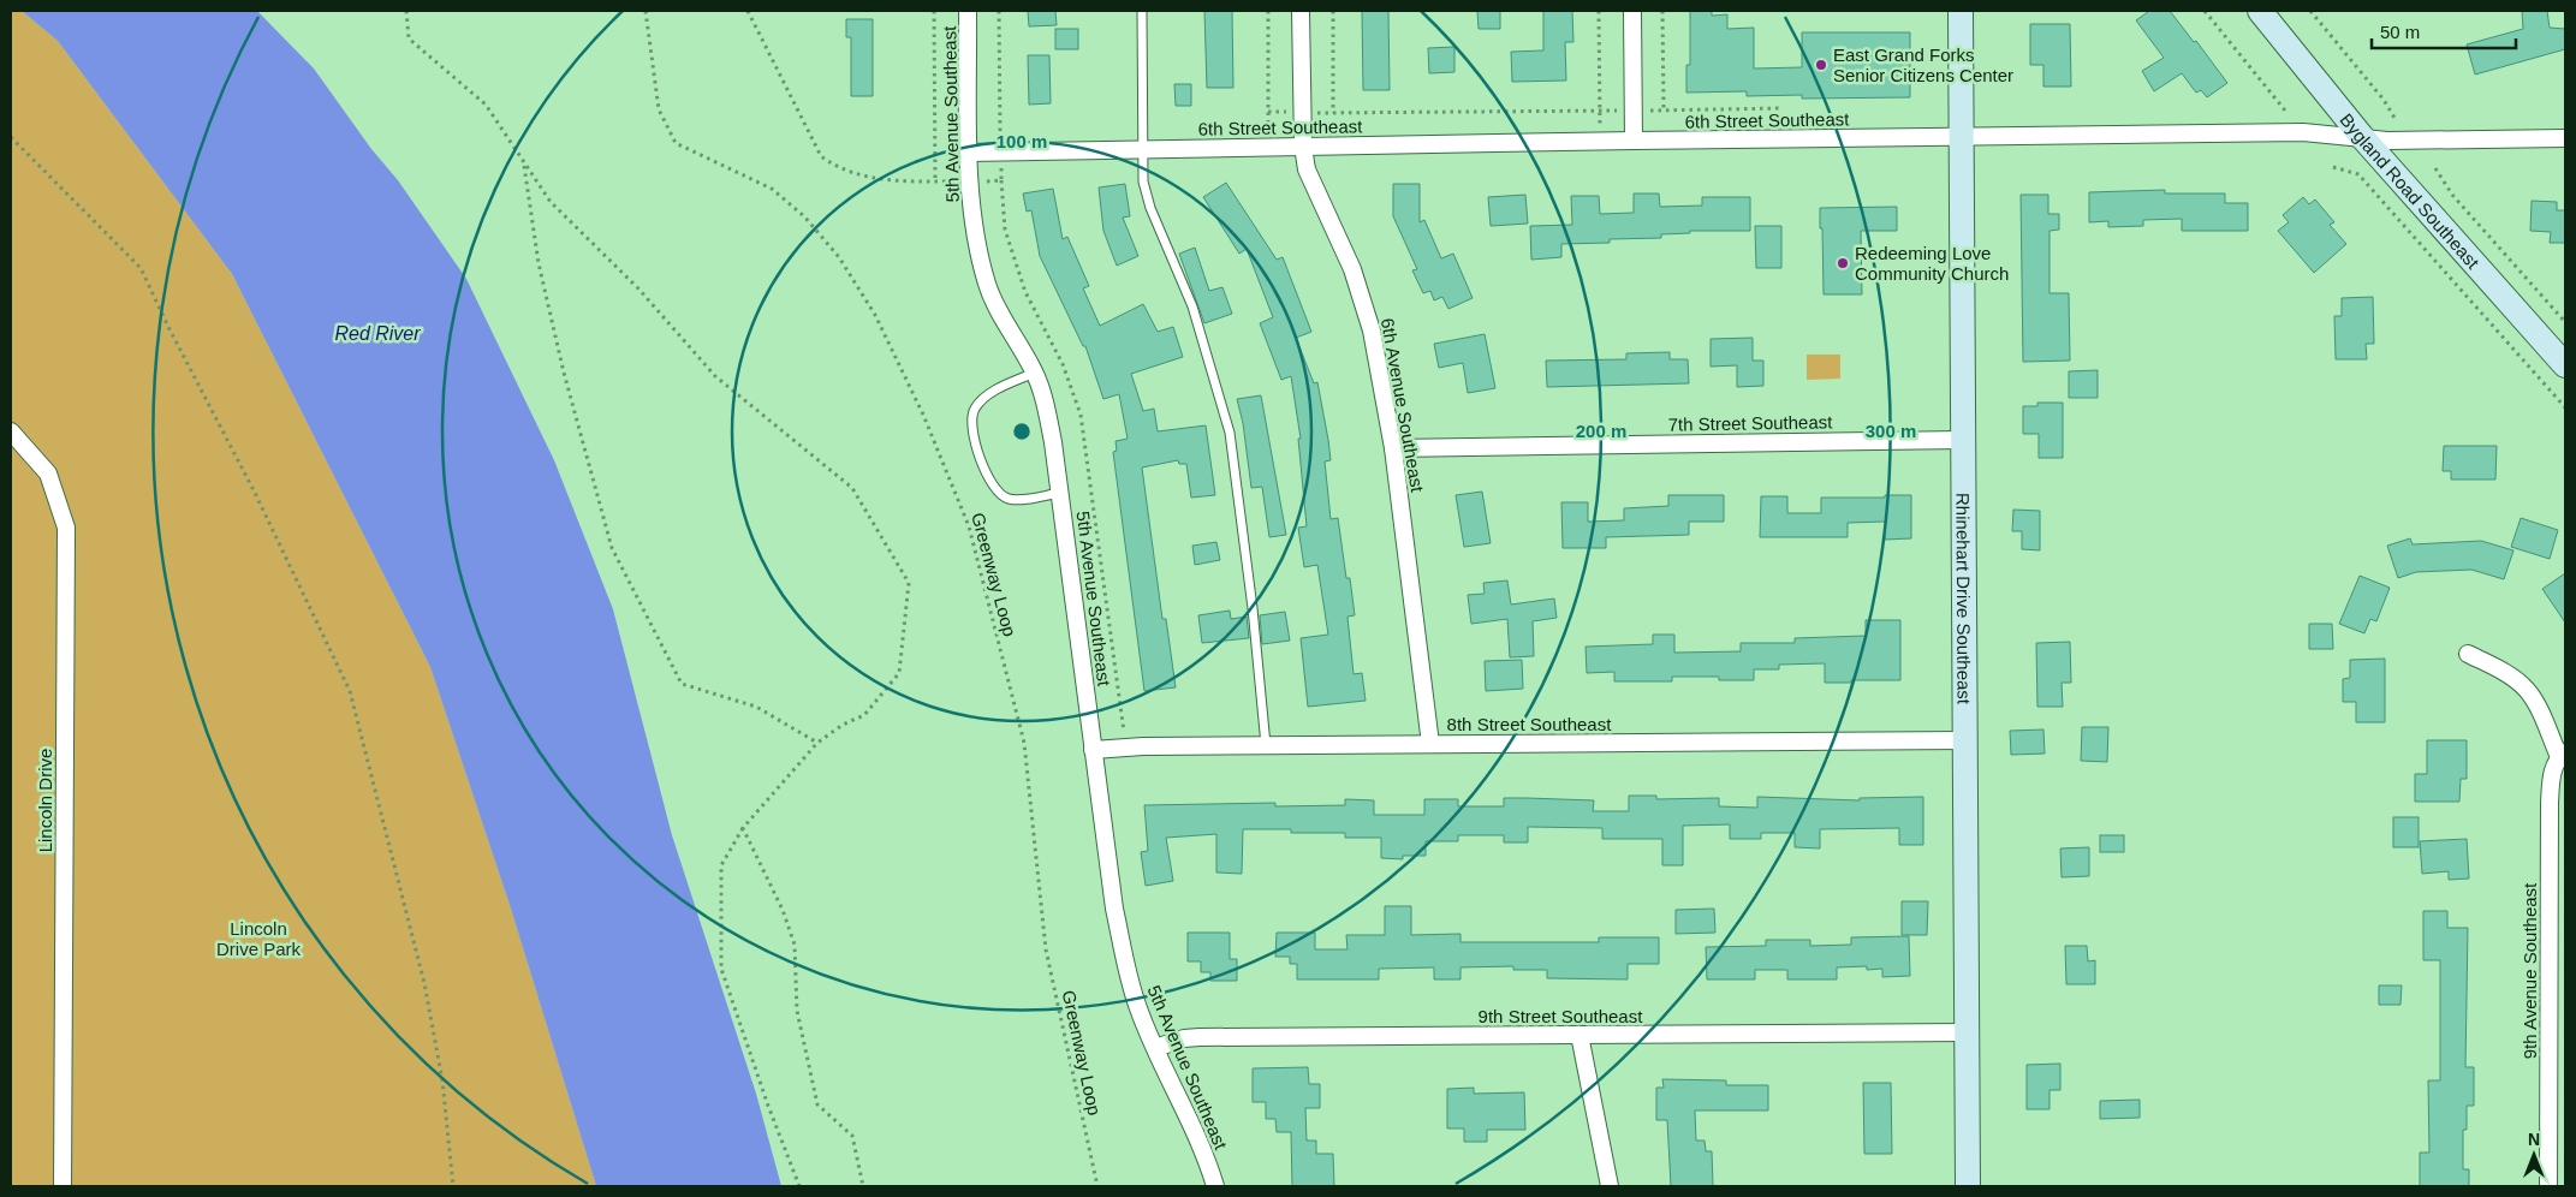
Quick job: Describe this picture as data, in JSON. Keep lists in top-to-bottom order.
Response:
{
  "streets": {
    "street": [
      "5th Avenue Southeast",
      "6th Street Southeast",
      "Bygland Road Southeast",
      "6th Avenue Southeast",
      "7th Street Southeast",
      "Rhinehart Drive Southeast",
      "8th Street Southeast",
      "Lincoln Drive",
      "9th Avenue Southeast",
      "9th Street Southeast"
    ],
    "path": ["Greenway Loop"]
  },
  "crossings": [
    ["5th Avenue Southeast", "6th Street Southeast"],
    ["5th Avenue Southeast", "8th Street Southeast"],
    ["5th Avenue Southeast", "9th Street Southeast"],
    ["6th Street Southeast", "Bygland Road Southeast"],
    ["6th Street Southeast", "6th Avenue Southeast"],
    ["6th Street Southeast", "Rhinehart Drive Southeast"],
    ["6th Avenue Southeast", "7th Street Southeast"],
    ["6th Avenue Southeast", "8th Street Southeast"],
    ["7th Street Southeast", "Rhinehart Drive Southeast"],
    ["Rhinehart Drive Southeast", "8th Street Southeast"],
    ["Rhinehart Drive Southeast", "9th Street Southeast"]
  ],
  "water": ["Red River"],
  "parks": ["Lincoln Drive Park"],
  "places": ["East Grand Forks Senior Citizens Center", "Redeeming Love Community Church"],
  "scale_bar": "50 m",
  "north": "top",
  "rings": ["100 m", "200 m", "300 m"]
}
